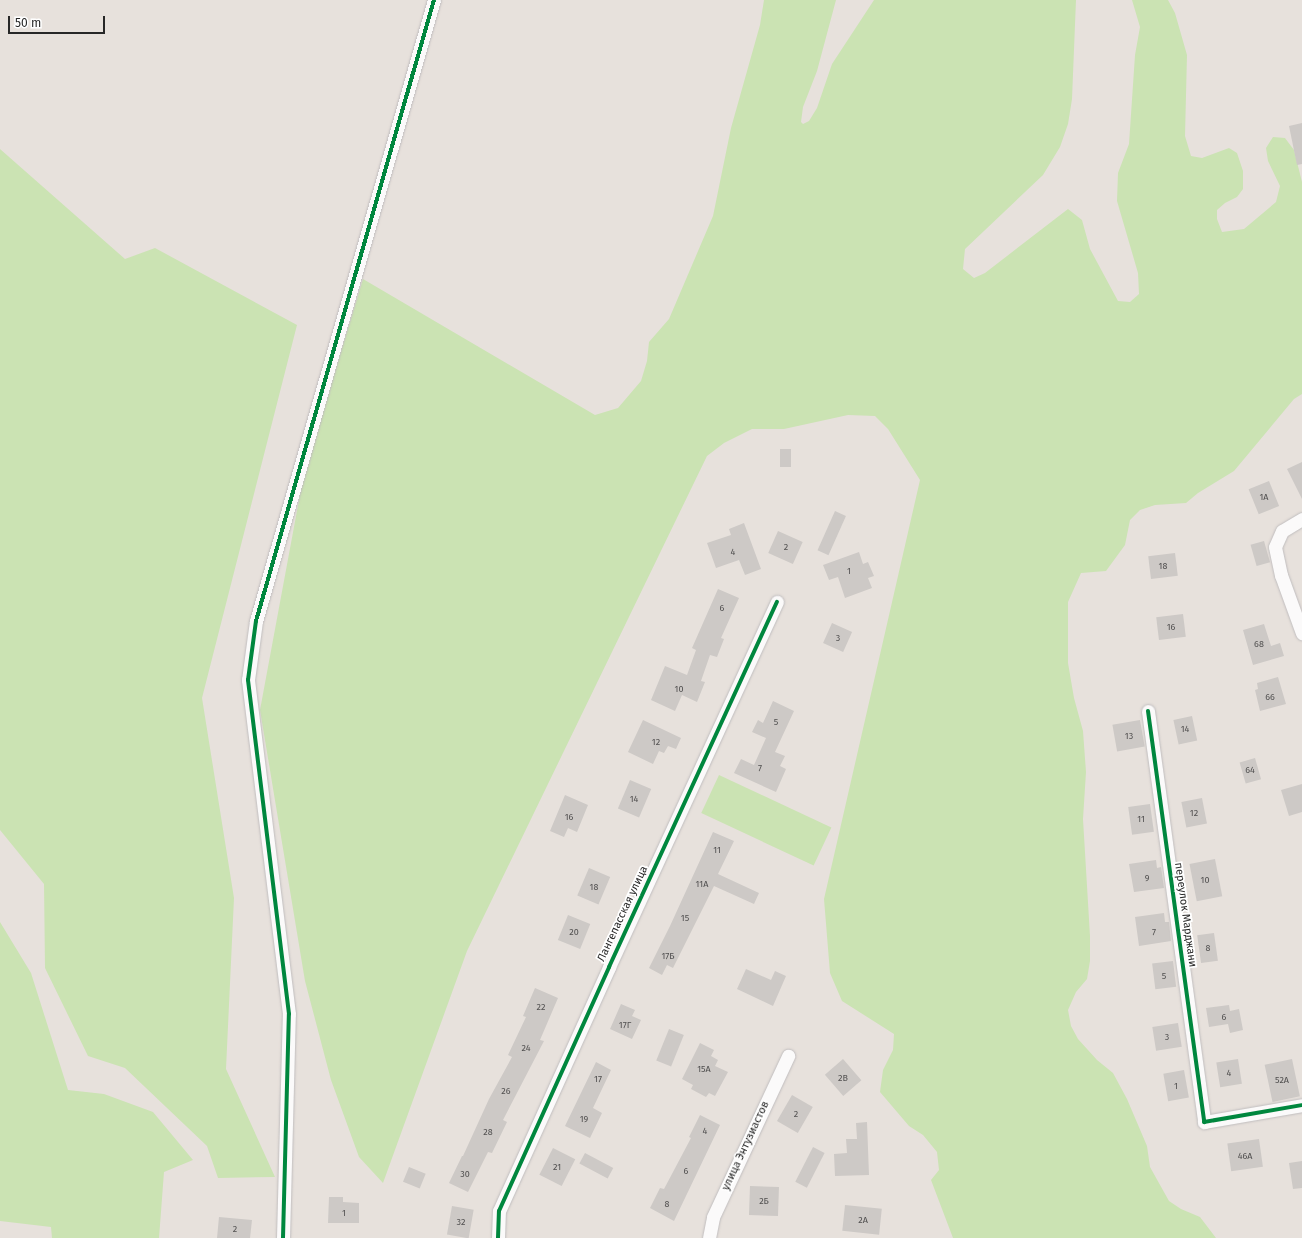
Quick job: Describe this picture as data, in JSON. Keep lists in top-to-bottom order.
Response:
{
  "streets": {
    "street": ["Лангепасская улица", "переулок Марджани", "улица Энтузиастов"]
  },
  "house_numbers": [
    "1А",
    "2",
    "4",
    "18",
    "1",
    "6",
    "16",
    "3",
    "68",
    "10",
    "66",
    "5",
    "14",
    "13",
    "12",
    "7",
    "64",
    "14",
    "12",
    "16",
    "11",
    "11",
    "9",
    "10",
    "11А",
    "18",
    "15",
    "20",
    "7",
    "8",
    "17Б",
    "5",
    "22",
    "6",
    "17Г",
    "3",
    "24",
    "15А",
    "4",
    "2В",
    "17",
    "52А",
    "1",
    "26",
    "2",
    "19",
    "4",
    "28",
    "46А",
    "21",
    "6",
    "30",
    "2Б",
    "8",
    "1",
    "2А",
    "32",
    "2"
  ],
  "scale_bar": "50 m"
}
